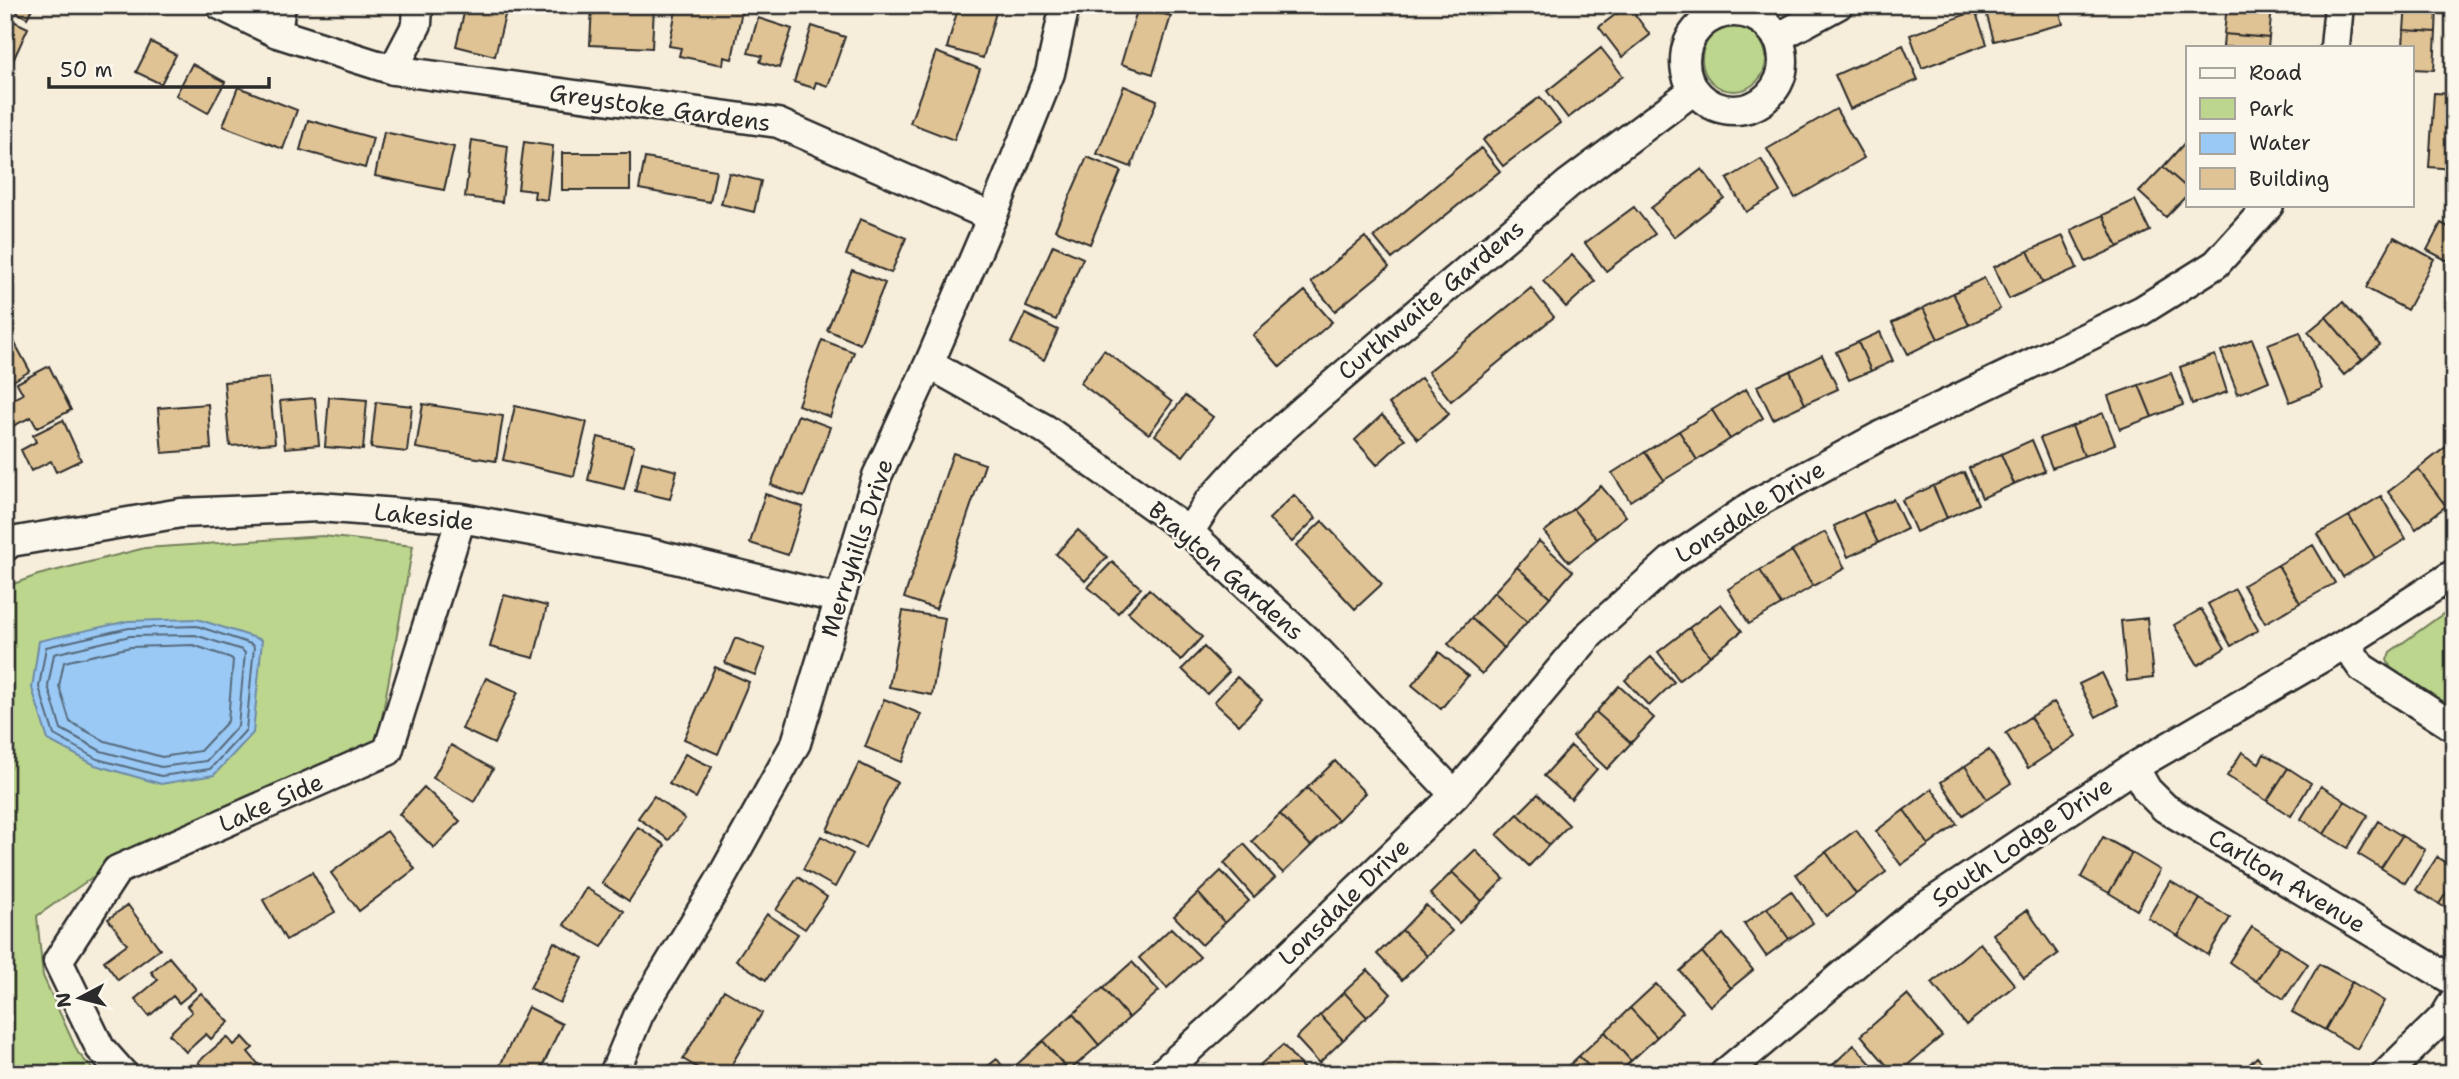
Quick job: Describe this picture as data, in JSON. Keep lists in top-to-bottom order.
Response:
{
  "streets": {
    "street": [
      "Greystoke Gardens",
      "Curthwaite Gardens",
      "Lonsdale Drive",
      "Lakeside",
      "Merryhills Drive",
      "Brayton Gardens",
      "Lake Side",
      "South Lodge Drive",
      "Carlton Avenue"
    ]
  },
  "crossings": [
    ["Greystoke Gardens", "Merryhills Drive"],
    ["Curthwaite Gardens", "Brayton Gardens"],
    ["Lonsdale Drive", "Brayton Gardens"],
    ["Lakeside", "Merryhills Drive"],
    ["Lakeside", "Lake Side"],
    ["Merryhills Drive", "Brayton Gardens"],
    ["South Lodge Drive", "Carlton Avenue"]
  ],
  "legend": [
    "Road",
    "Park",
    "Water",
    "Building"
  ],
  "scale_bar": "50 m",
  "north": "left"
}
